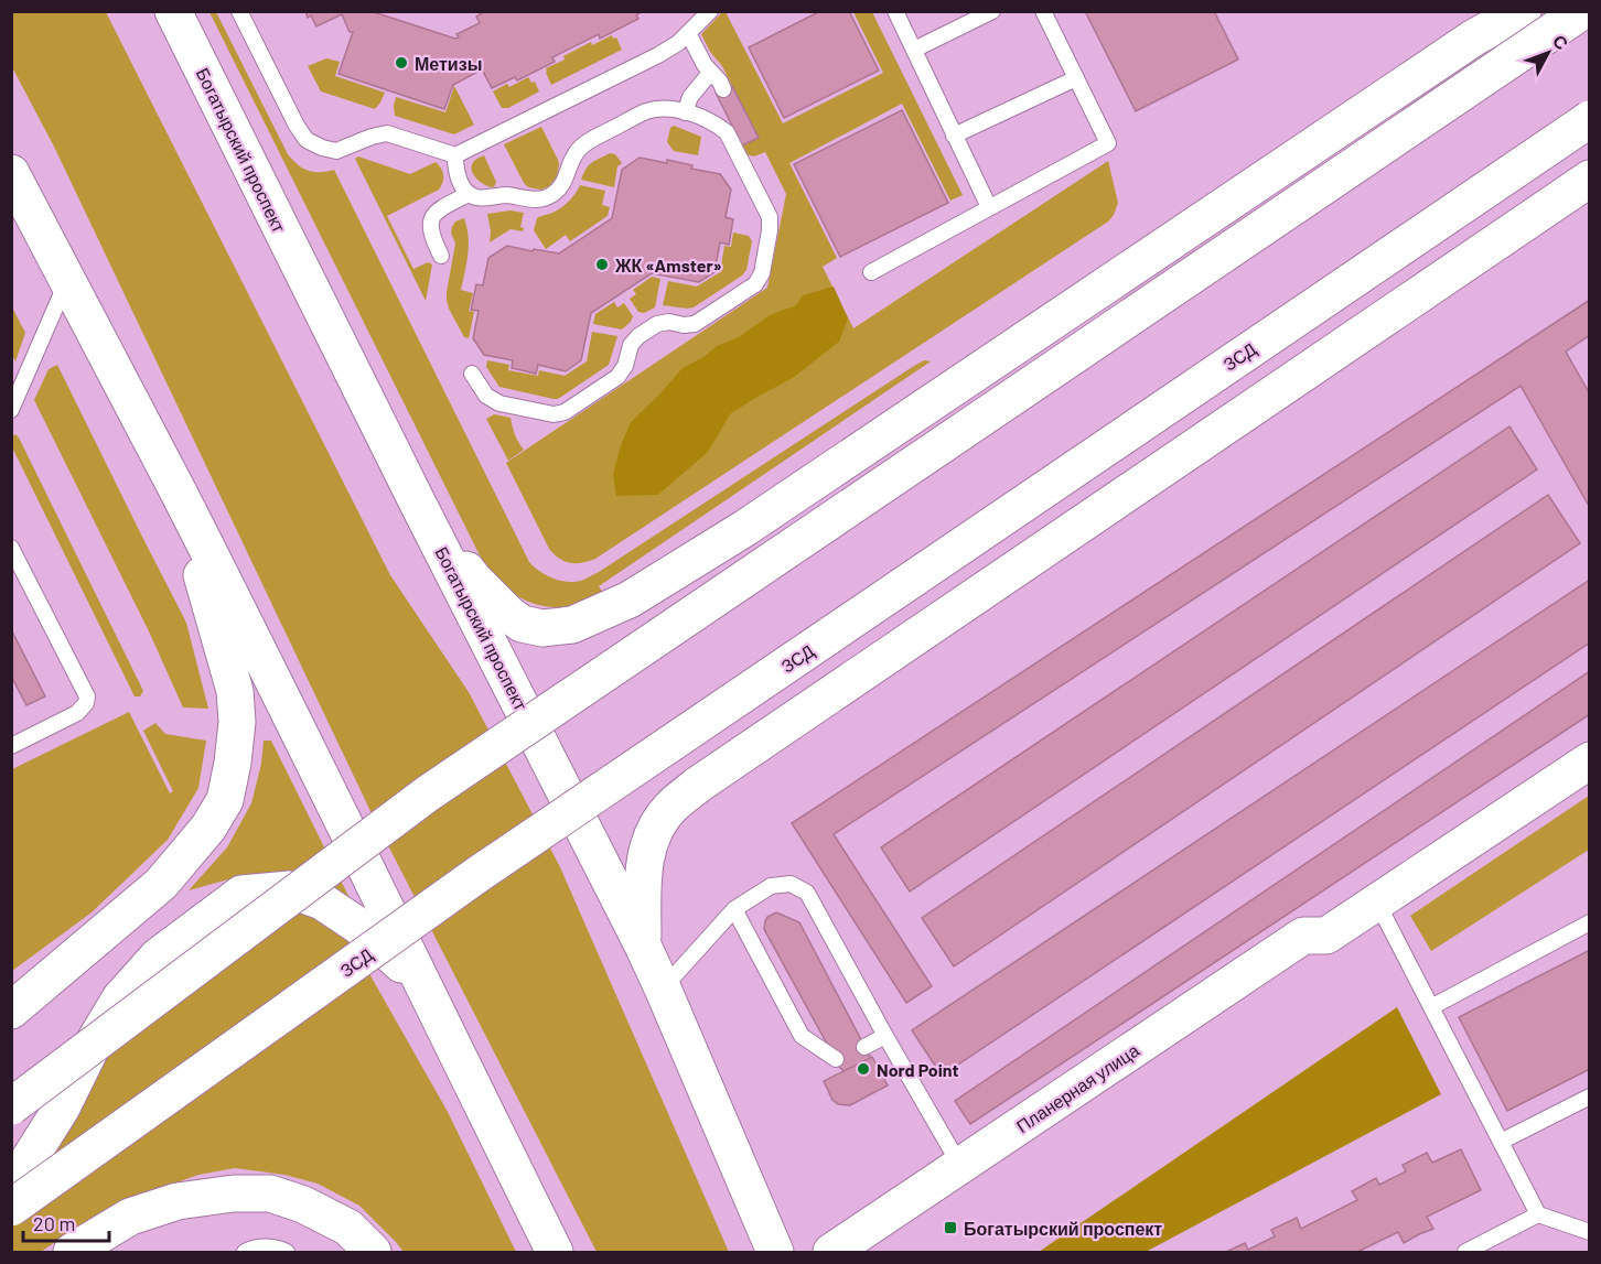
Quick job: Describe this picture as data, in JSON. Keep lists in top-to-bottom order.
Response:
{
  "streets": {
    "main road": ["Богатырский проспект", "ЗСД", "Планерная улица"]
  },
  "places": {
    "other": ["Метизы", "ЖК «Amster»", "Nord Point"],
    "transit": ["Богатырский проспект"]
  },
  "scale_bar": "20 m",
  "north": "top right"
}
